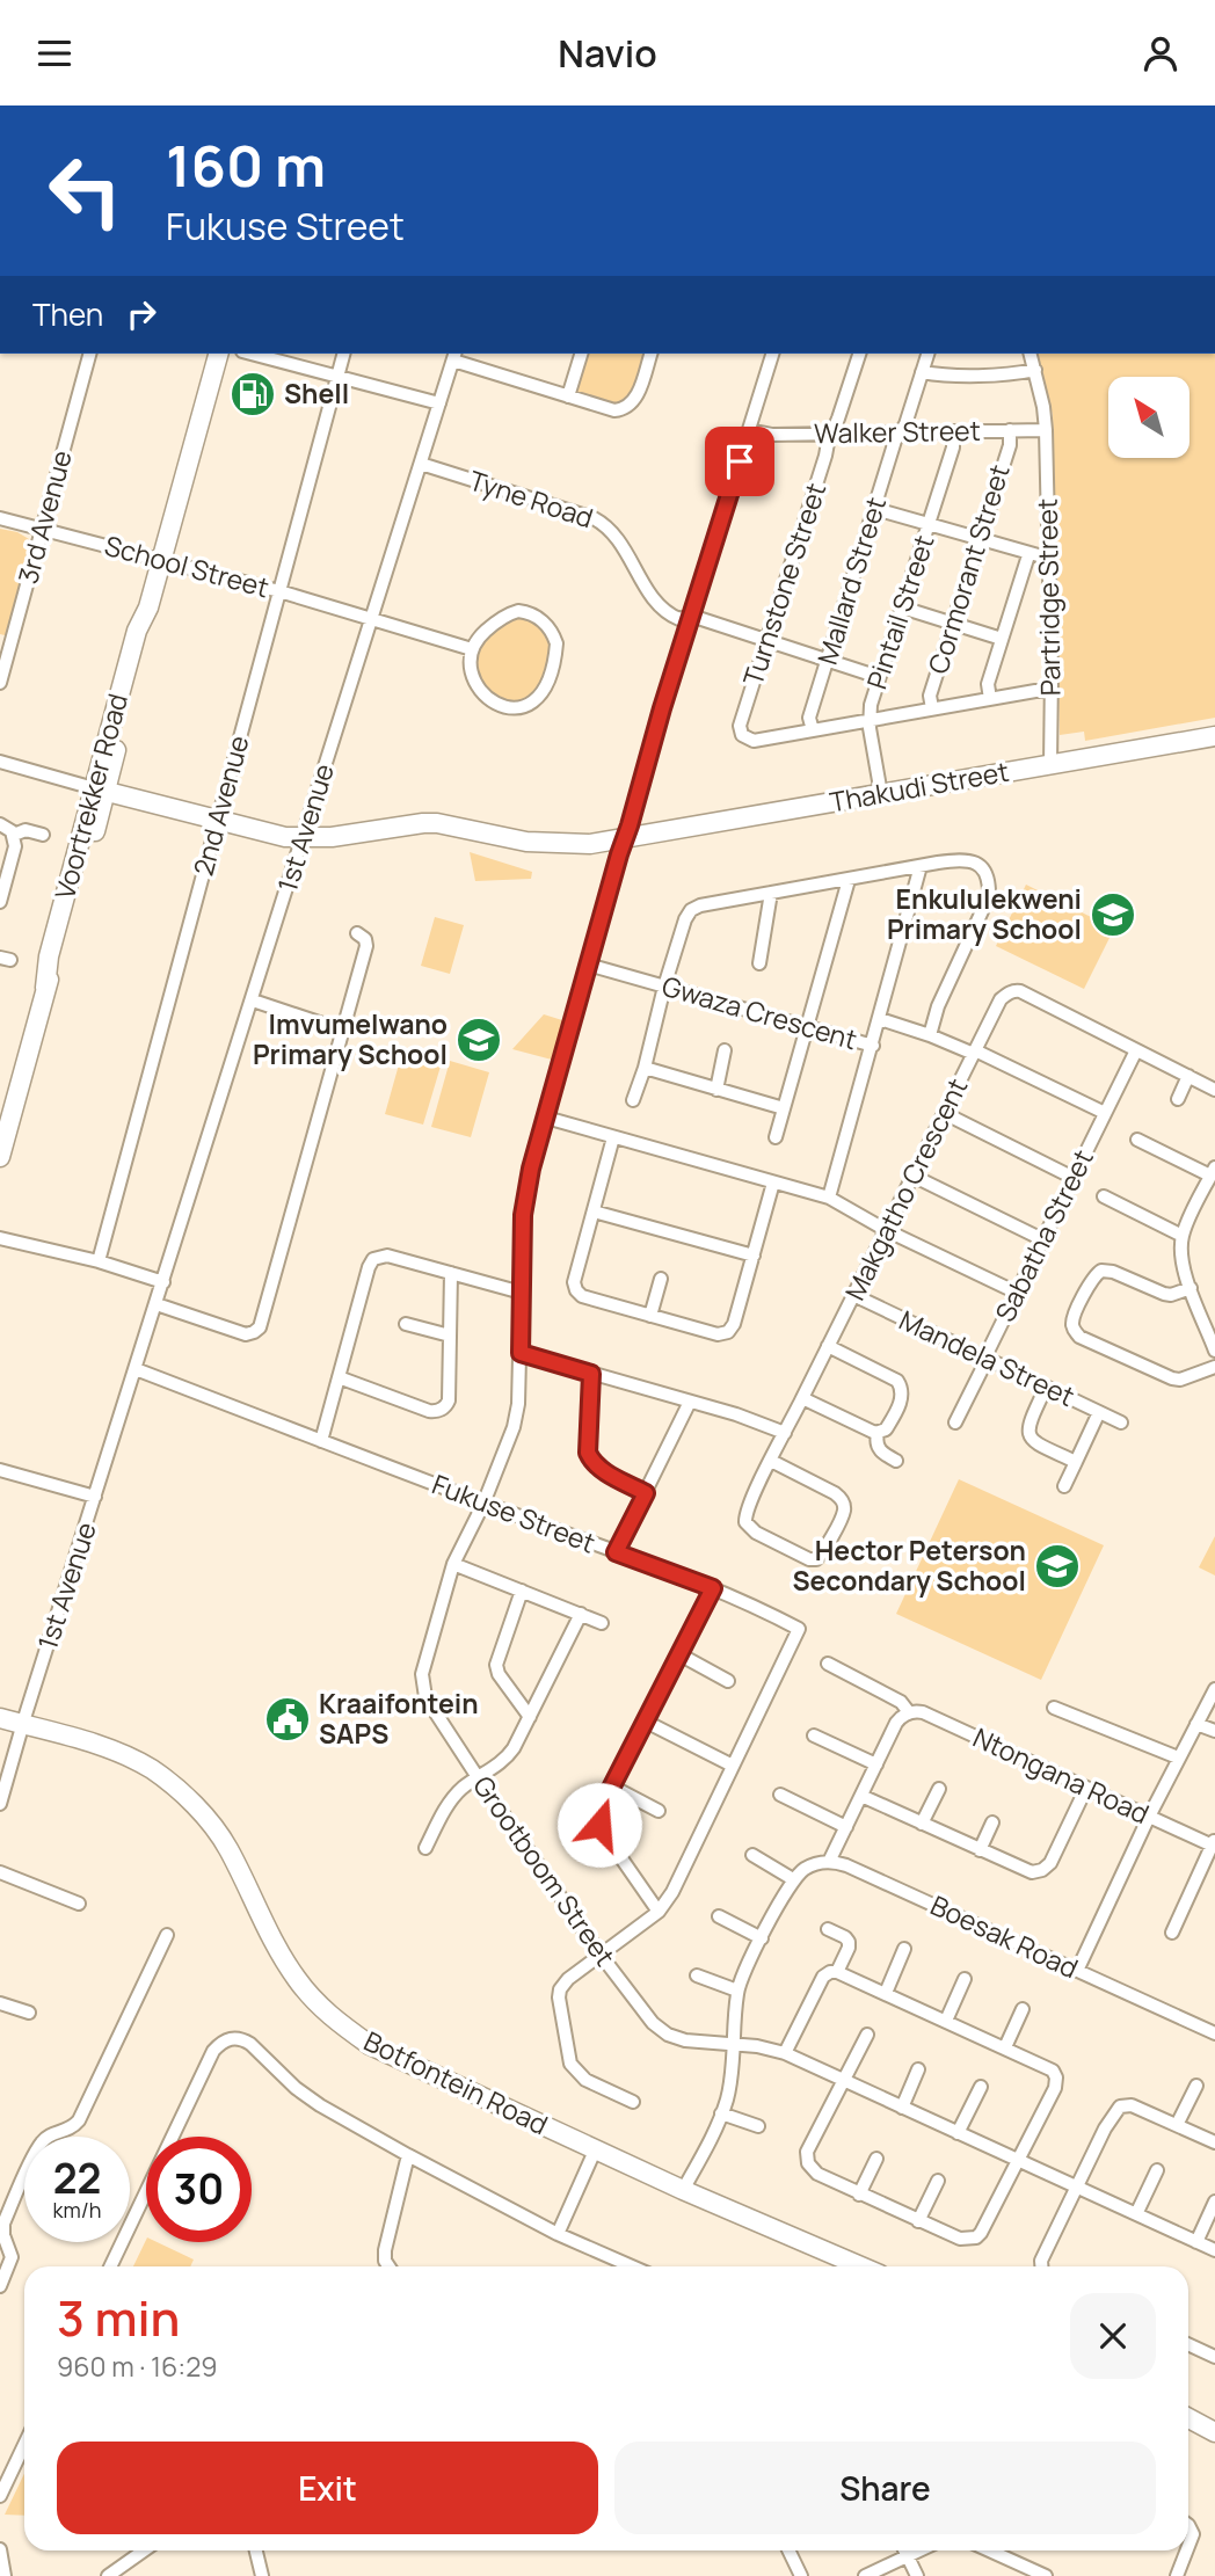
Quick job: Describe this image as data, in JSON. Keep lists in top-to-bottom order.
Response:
{
  "streets": {
    "main road": ["Thakudi Street", "Voortrekker Road", "Botfontein Road"],
    "street": [
      "Walker Street",
      "Tyne Road",
      "3rd Avenue",
      "School Street",
      "Cormorant Street",
      "Mallard Street",
      "Turnstone Street",
      "Partridge Street",
      "Pintail Street",
      "2nd Avenue",
      "1st Avenue",
      "Gwaza Crescent",
      "Makgatho Crescent",
      "Sabatha Street",
      "Mandela Street",
      "Fukuse Street",
      "Ntongana Road",
      "Grootboom Street",
      "Boesak Road"
    ]
  },
  "crossings": [
    ["Walker Street", "Cormorant Street"],
    ["Walker Street", "Mallard Street"],
    ["Walker Street", "Turnstone Street"],
    ["Walker Street", "Partridge Street"],
    ["Walker Street", "Pintail Street"],
    ["Walker Street", "Grootboom Street"],
    ["Tyne Road", "Mallard Street"],
    ["Tyne Road", "Turnstone Street"],
    ["Tyne Road", "Pintail Street"],
    ["Tyne Road", "1st Avenue"],
    ["Tyne Road", "Grootboom Street"],
    ["3rd Avenue", "School Street"],
    ["School Street", "Voortrekker Road"],
    ["School Street", "2nd Avenue"],
    ["School Street", "1st Avenue"],
    ["Mallard Street", "Turnstone Street"],
    ["Partridge Street", "Thakudi Street"],
    ["Pintail Street", "Thakudi Street"],
    ["Thakudi Street", "Voortrekker Road"],
    ["Thakudi Street", "2nd Avenue"],
    ["Thakudi Street", "1st Avenue"],
    ["Thakudi Street", "Grootboom Street"],
    ["1st Avenue", "Fukuse Street"],
    ["1st Avenue", "Botfontein Road"],
    ["Gwaza Crescent", "Grootboom Street"],
    ["Makgatho Crescent", "Sabatha Street"],
    ["Makgatho Crescent", "Mandela Street"],
    ["Sabatha Street", "Mandela Street"],
    ["Fukuse Street", "Grootboom Street"]
  ],
  "places": {
    "fuel station": ["Shell"],
    "school or university": ["Enkululekweni Primary School", "Imvumelwano Primary School", "Hector Peterson Secondary School"],
    "public building": ["Kraaifontein SAPS"]
  },
  "north": "top left",
  "page": {
    "header": "Navio",
    "turn": ["160 m", "Fukuse Street"],
    "then": "Then",
    "speed": "22 km/h",
    "limit": "30",
    "heading": ["3 min", "960 m · 16:29"],
    "buttons": ["Exit", "Share"]
  }
}
